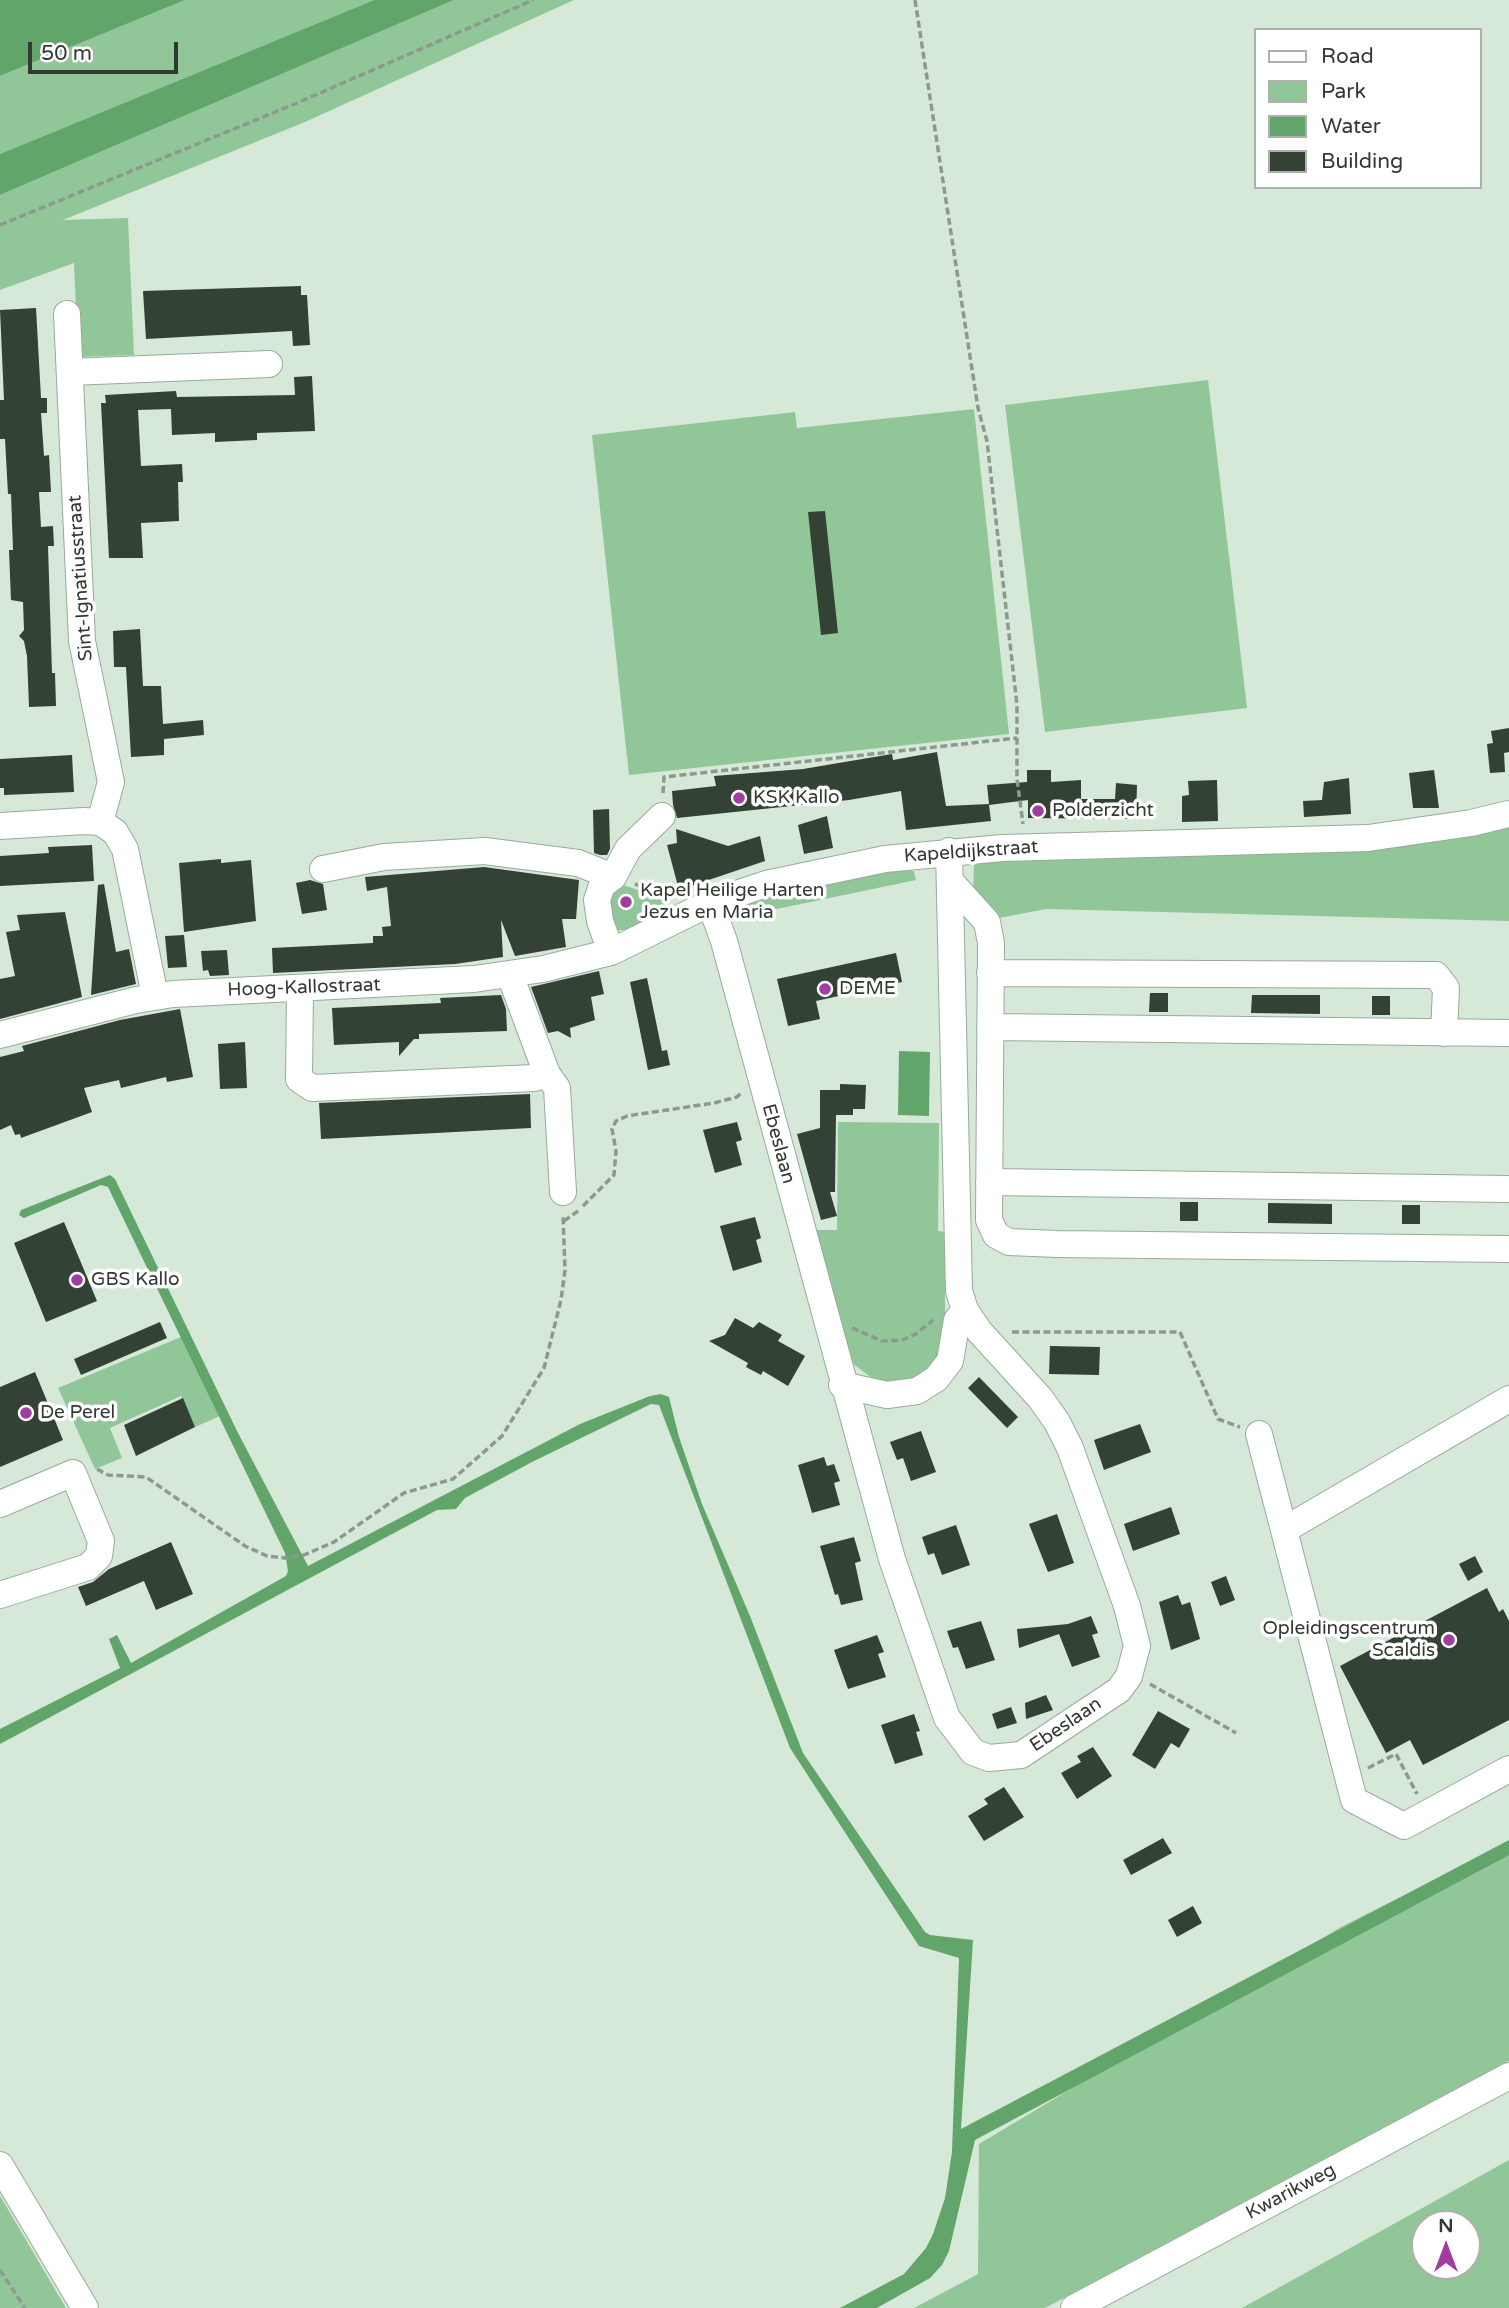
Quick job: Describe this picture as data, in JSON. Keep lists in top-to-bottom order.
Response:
{
  "streets": {
    "street": [
      "Sint-Ignatiusstraat",
      "Kapeldijkstraat",
      "Hoog-Kallostraat",
      "Ebeslaan",
      "Kwarikweg"
    ]
  },
  "crossings": [
    ["Kapeldijkstraat", "Hoog-Kallostraat"],
    ["Kapeldijkstraat", "Ebeslaan"]
  ],
  "places": [
    "KSK Kallo",
    "Polderzicht",
    "Kapel Heilige Harten Jezus en Maria",
    "DEME",
    "GBS Kallo",
    "De Perel",
    "Opleidingscentrum Scaldis"
  ],
  "legend": [
    "Road",
    "Park",
    "Water",
    "Building"
  ],
  "scale_bar": "50 m",
  "north": "top"
}
